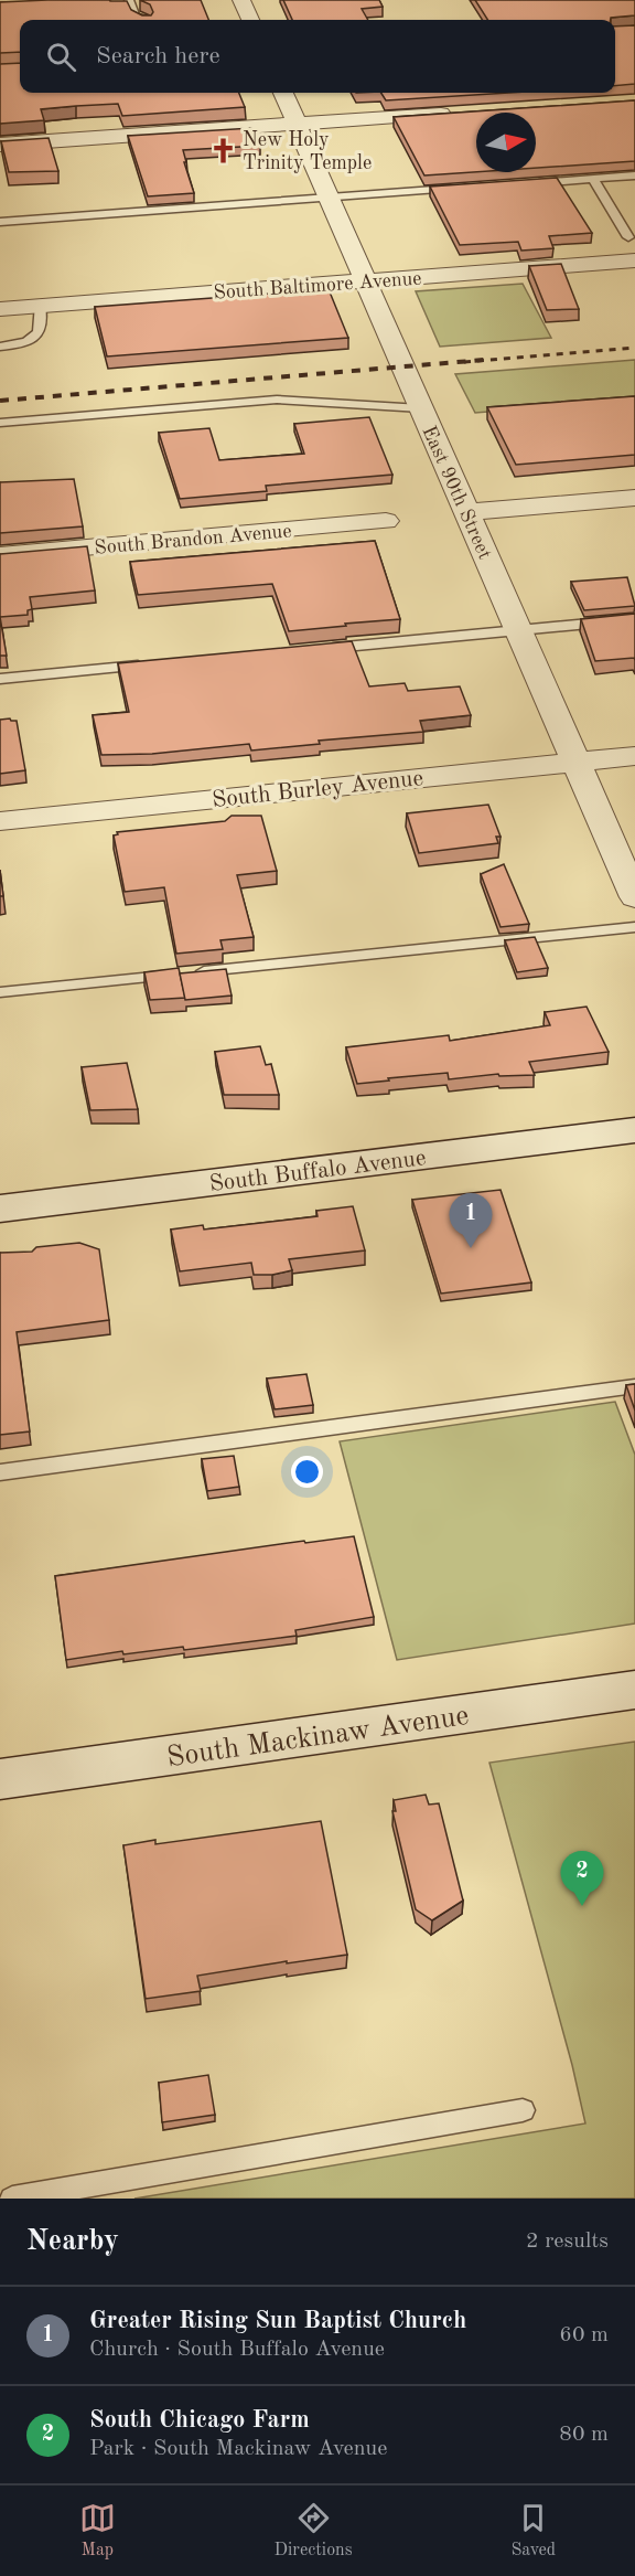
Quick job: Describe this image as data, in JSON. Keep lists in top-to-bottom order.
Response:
{
  "streets": {
    "street": [
      "South Baltimore Avenue",
      "East 90th Street",
      "South Brandon Avenue",
      "South Burley Avenue",
      "South Buffalo Avenue",
      "South Mackinaw Avenue"
    ]
  },
  "crossings": [
    ["South Baltimore Avenue", "East 90th Street"],
    ["East 90th Street", "South Burley Avenue"]
  ],
  "places": {
    "church": ["New Holy Trinity Temple"]
  },
  "north": "right",
  "page": {
    "search": "Search here",
    "pins": ["1", "2"],
    "heading": ["Nearby", "2 results"],
    "list": [
      {
        "mark": "1",
        "name": "Greater Rising Sun Baptist Church",
        "note": "Church · South Buffalo Avenue",
        "value": "60 m"
      },
      {
        "mark": "2",
        "name": "South Chicago Farm",
        "note": "Park · South Mackinaw Avenue",
        "value": "80 m"
      }
    ],
    "nav": ["Map", "Directions", "Saved"]
  }
}
